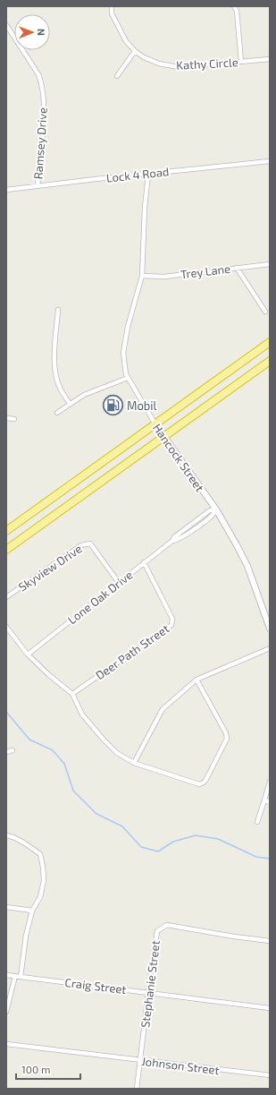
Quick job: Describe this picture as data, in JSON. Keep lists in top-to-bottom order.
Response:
{
  "streets": {
    "street": [
      "Kathy Circle",
      "Ramsey Drive",
      "Lock 4 Road",
      "Trey Lane",
      "Hancock Street",
      "Skyview Drive",
      "Lone Oak Drive",
      "Deer Path Street",
      "Stephanie Street",
      "Craig Street",
      "Johnson Street"
    ]
  },
  "crossings": [
    ["Ramsey Drive", "Lock 4 Road"],
    ["Lock 4 Road", "Hancock Street"],
    ["Trey Lane", "Hancock Street"],
    ["Hancock Street", "Lone Oak Drive"],
    ["Skyview Drive", "Lone Oak Drive"],
    ["Lone Oak Drive", "Deer Path Street"],
    ["Stephanie Street", "Craig Street"],
    ["Stephanie Street", "Johnson Street"]
  ],
  "places": {
    "fuel station": ["Mobil"]
  },
  "scale_bar": "100 m",
  "north": "right"
}
